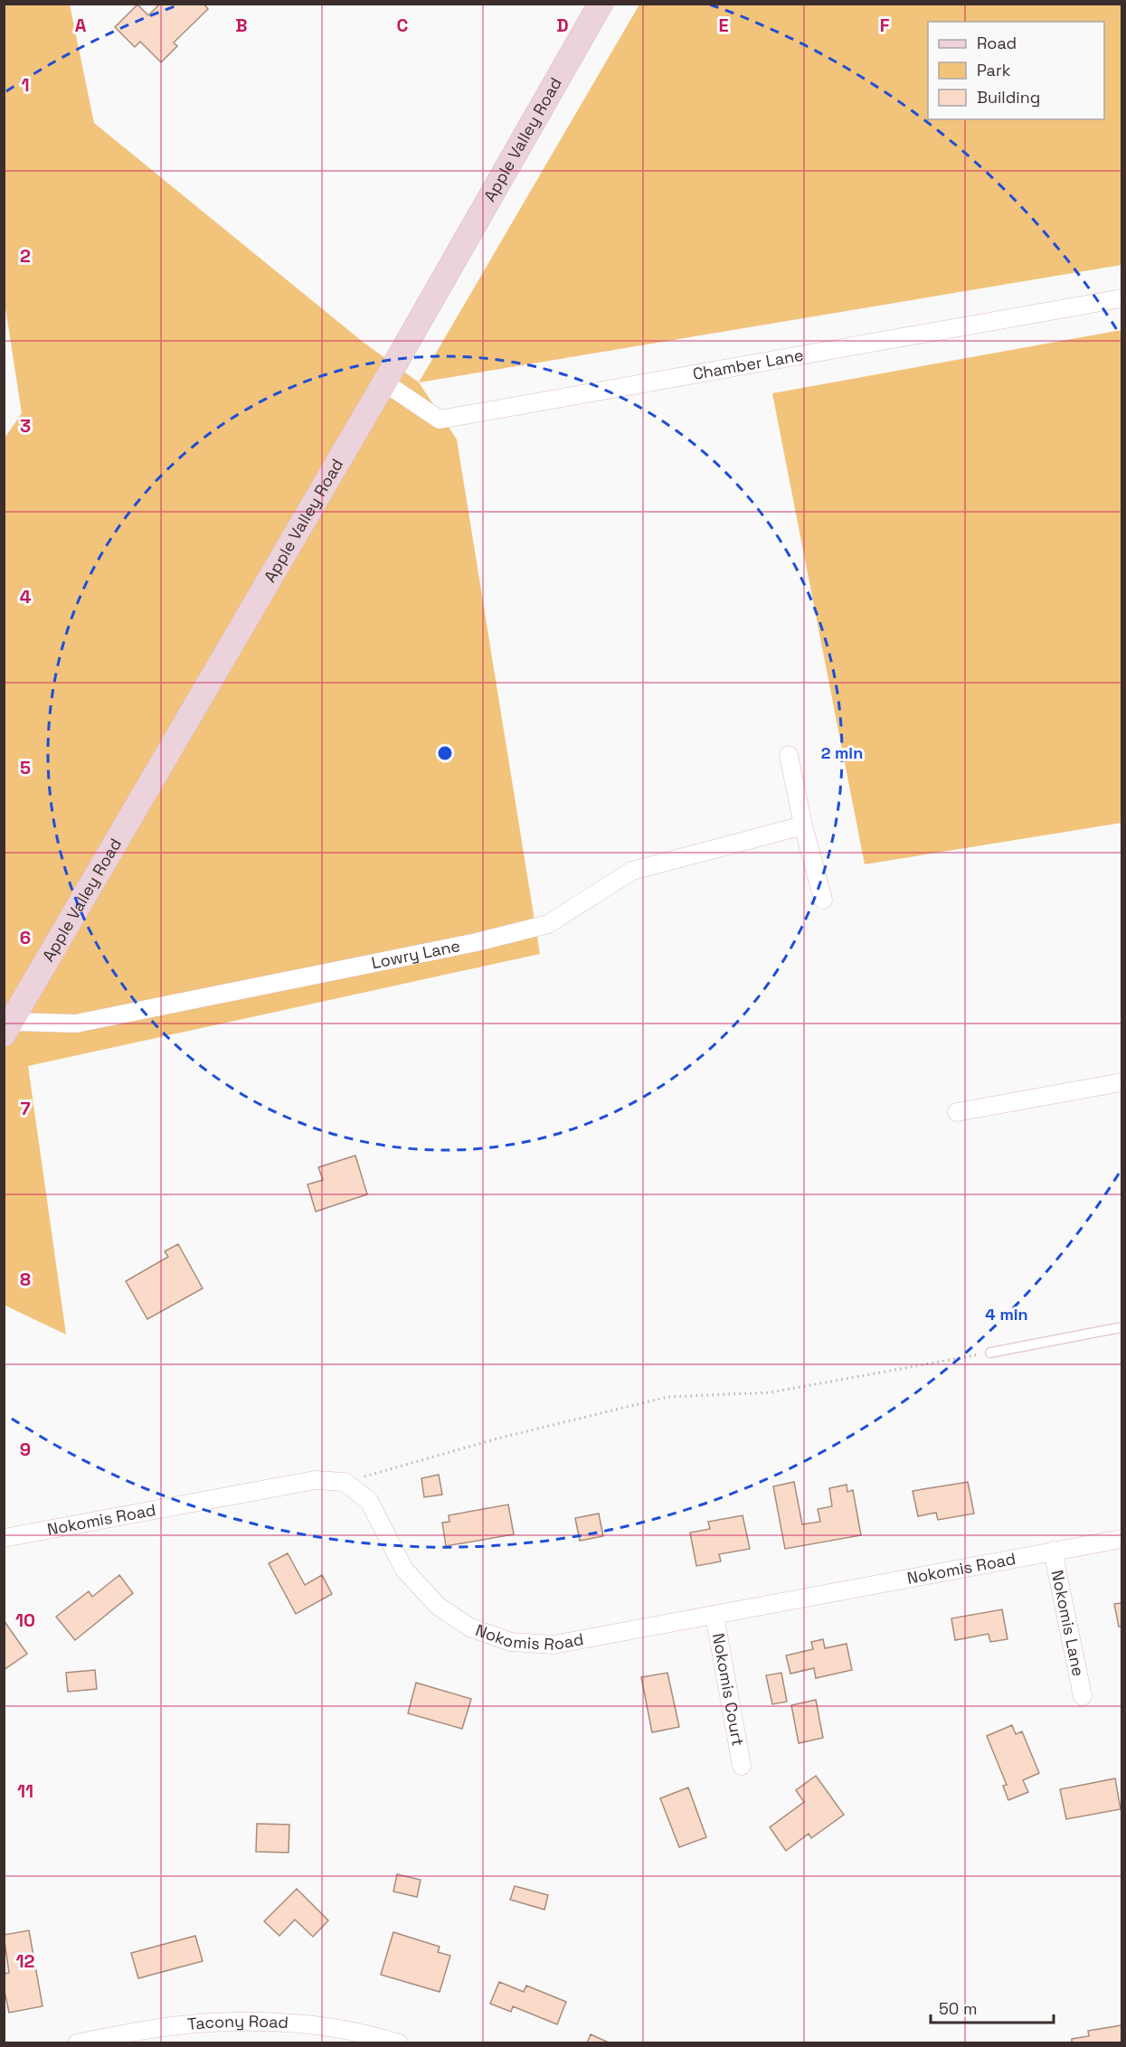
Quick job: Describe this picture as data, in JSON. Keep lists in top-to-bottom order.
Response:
{
  "streets": {
    "main road": ["Apple Valley Road"],
    "street": [
      "Chamber Lane",
      "Lowry Lane",
      "Nokomis Road",
      "Nokomis Lane",
      "Nokomis Court",
      "Tacony Road"
    ]
  },
  "crossings": [
    ["Apple Valley Road", "Chamber Lane"],
    ["Apple Valley Road", "Lowry Lane"],
    ["Nokomis Road", "Nokomis Lane"],
    ["Nokomis Road", "Nokomis Court"]
  ],
  "legend": ["Road", "Park", "Building"],
  "scale_bar": "50 m",
  "grid": {
    "columns": [
      "A",
      "B",
      "C",
      "D",
      "E",
      "F"
    ],
    "rows": [
      "1",
      "2",
      "3",
      "4",
      "5",
      "6",
      "7",
      "8",
      "9",
      "10",
      "11",
      "12"
    ]
  },
  "rings": ["2 min", "4 min"]
}
